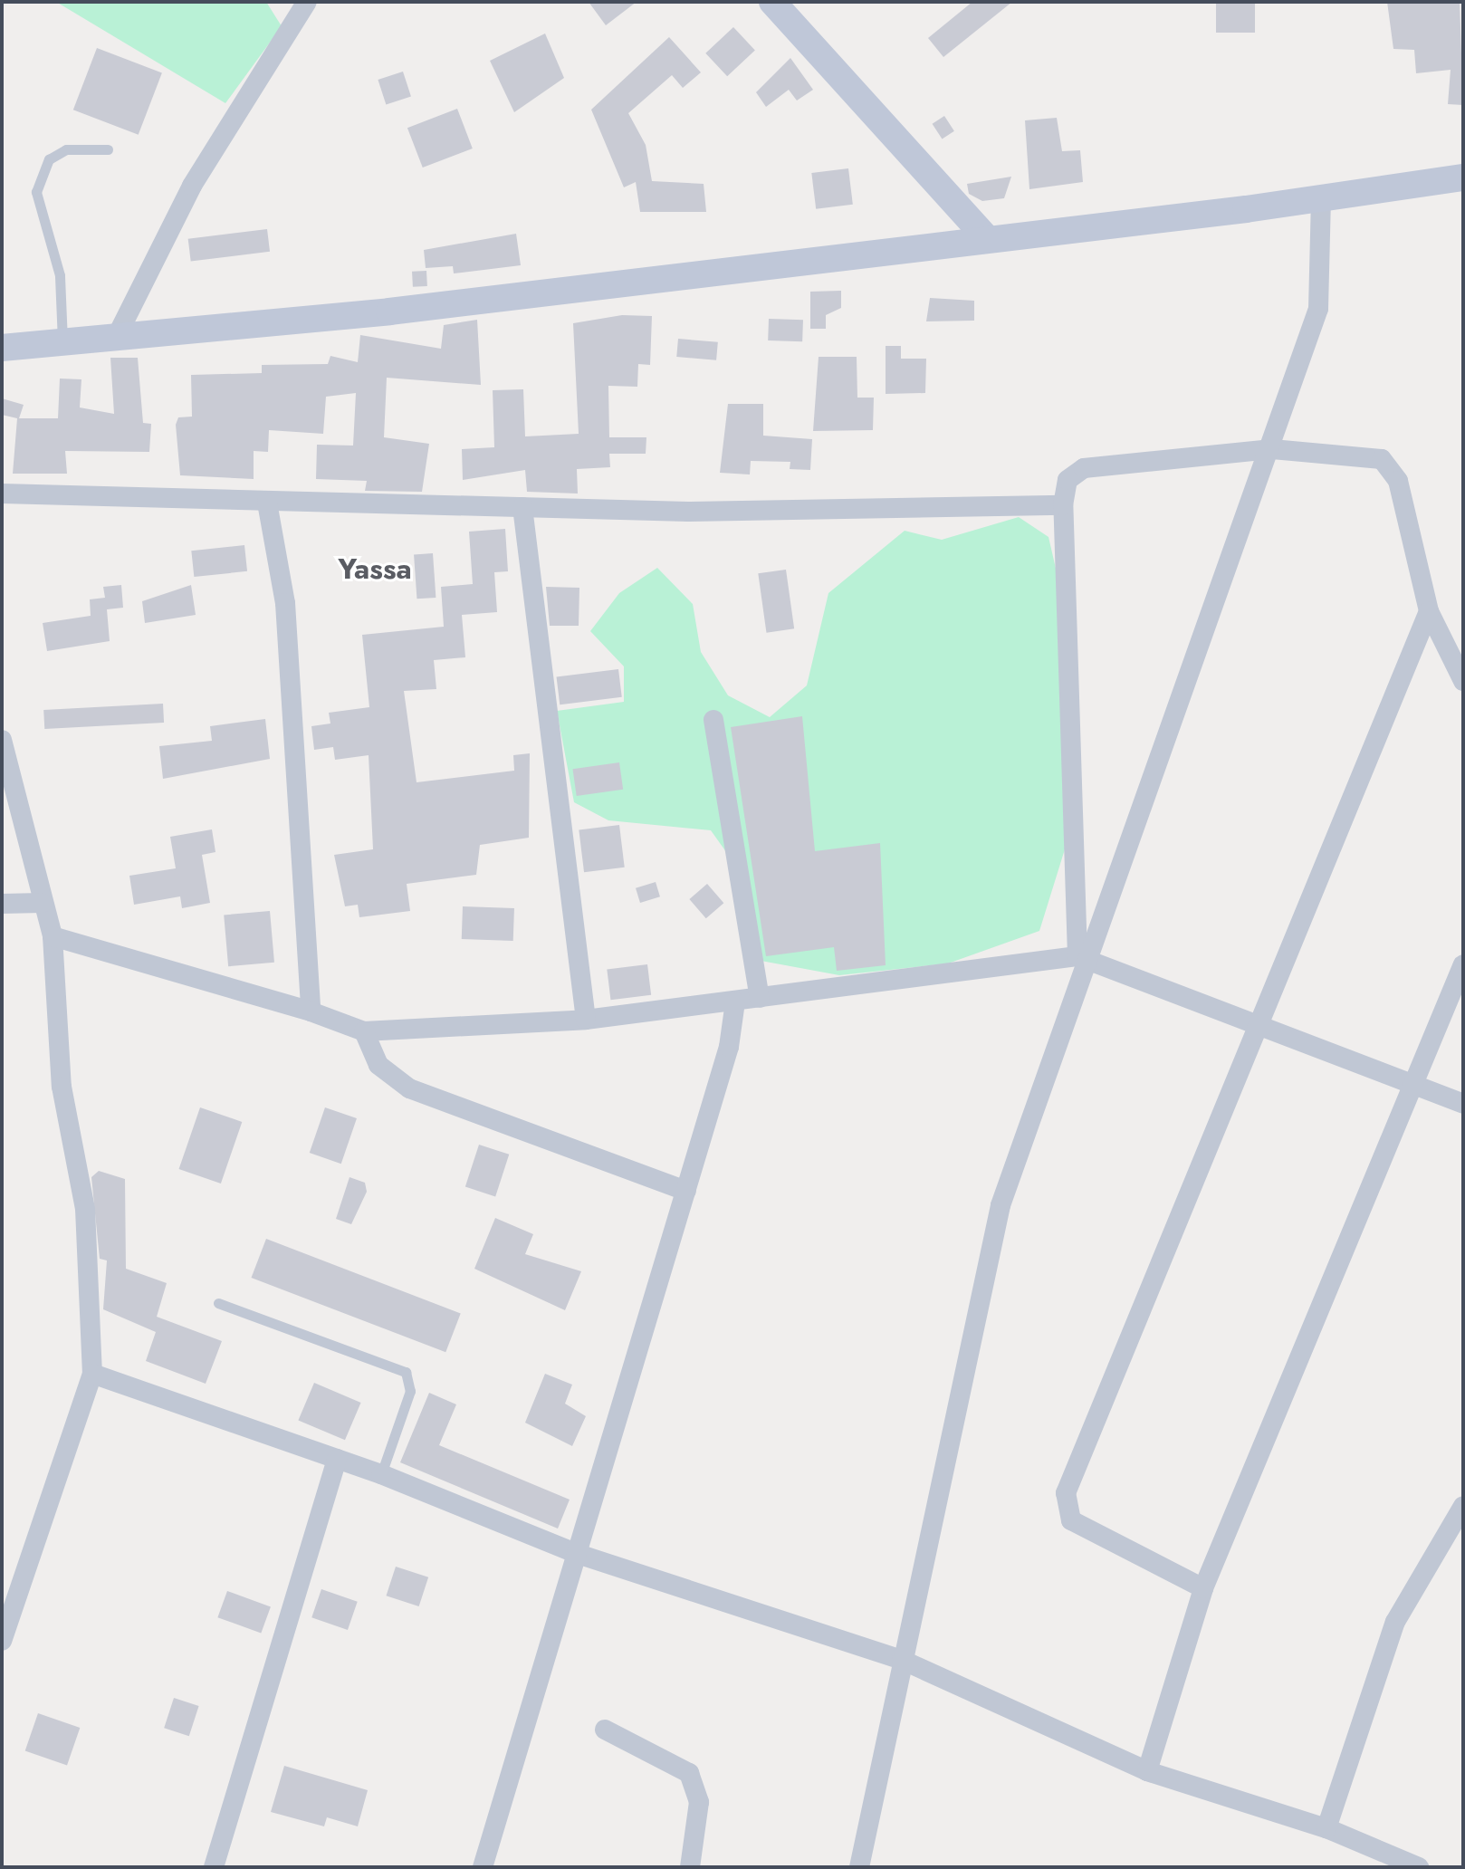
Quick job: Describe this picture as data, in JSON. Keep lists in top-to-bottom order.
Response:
{
  "districts": ["Yassa"]
}
